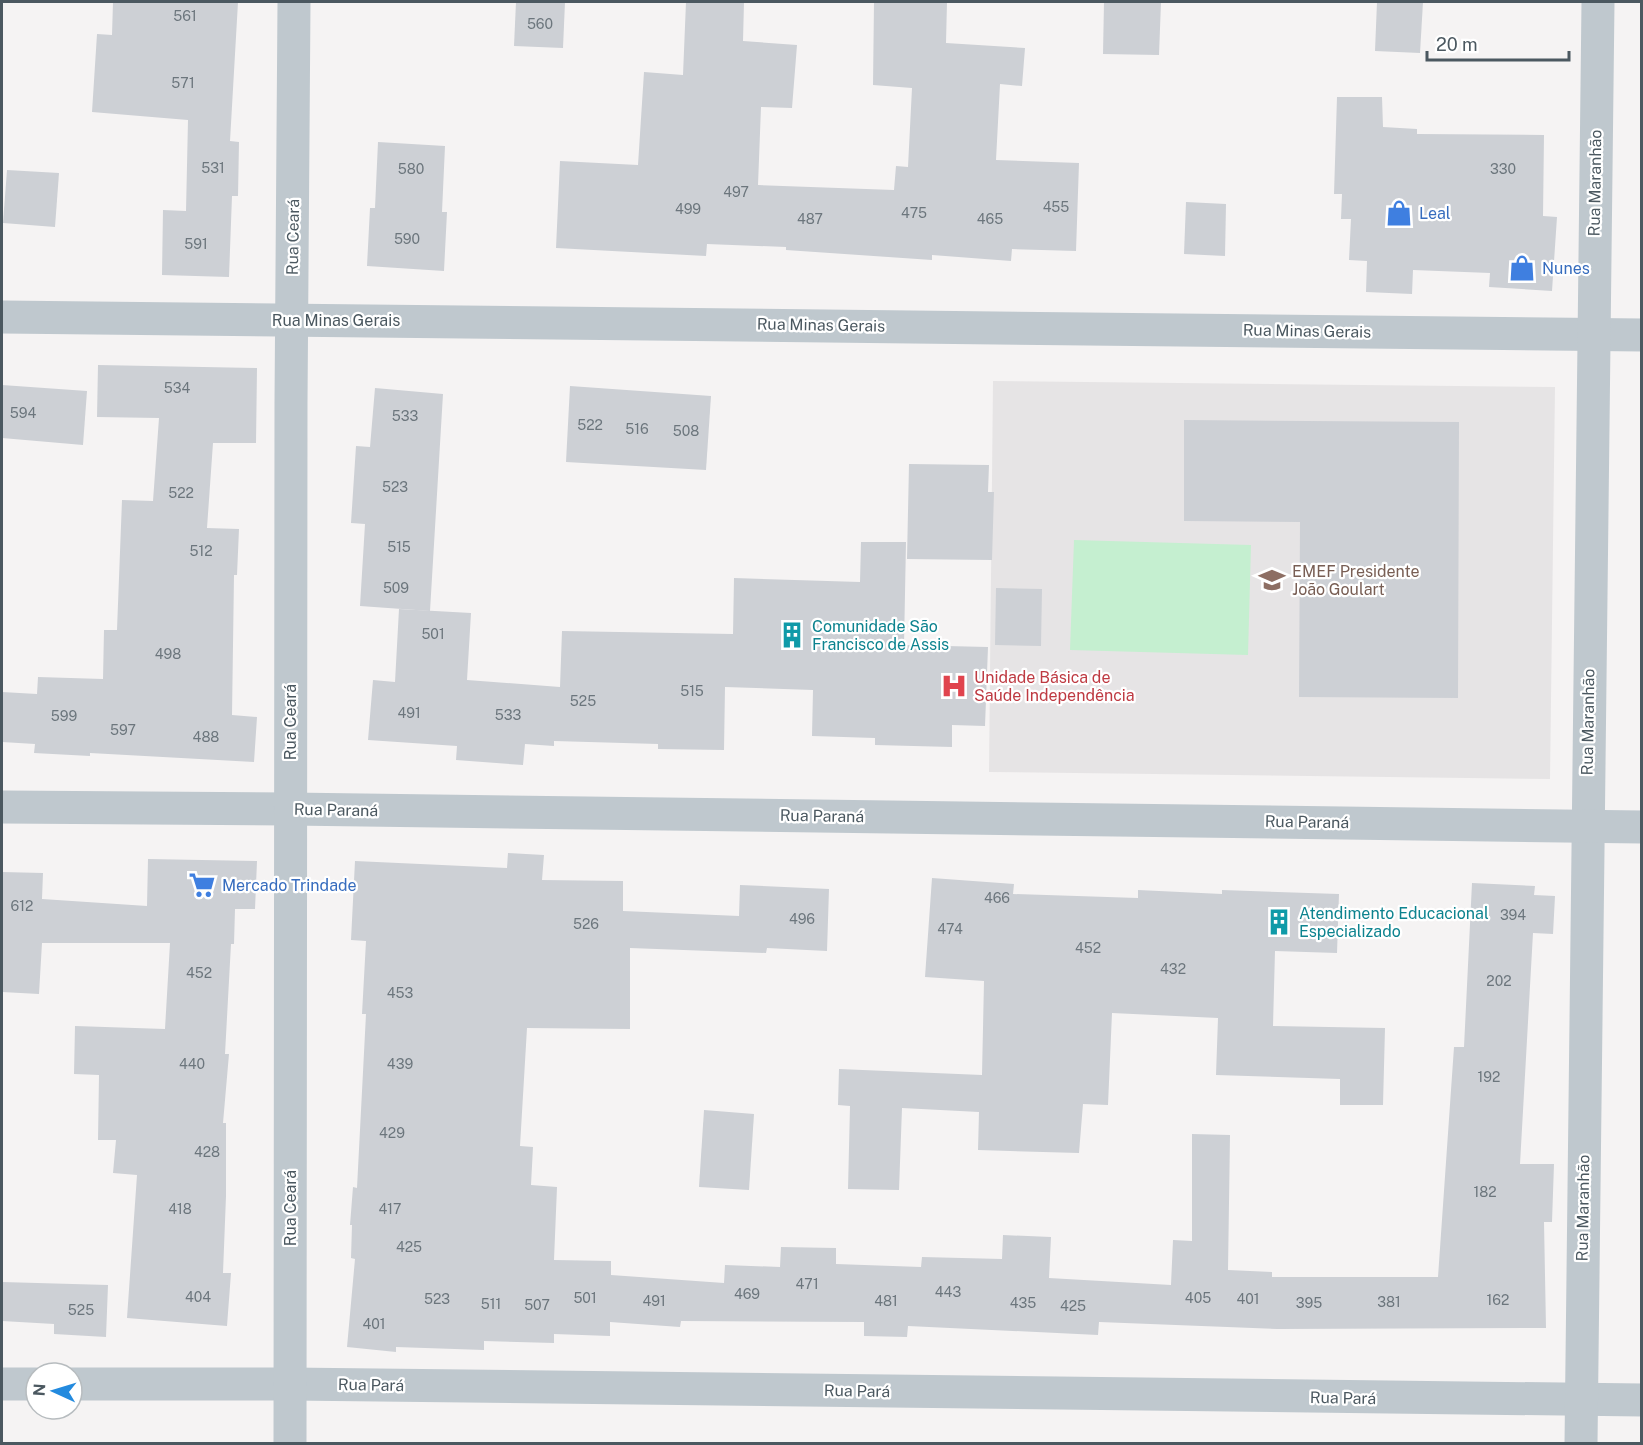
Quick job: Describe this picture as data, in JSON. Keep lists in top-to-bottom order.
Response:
{
  "streets": {
    "street": [
      "Rua Maranhão",
      "Rua Ceará",
      "Rua Minas Gerais",
      "Rua Paraná",
      "Rua Pará"
    ]
  },
  "crossings": [
    ["Rua Maranhão", "Rua Minas Gerais"],
    ["Rua Maranhão", "Rua Paraná"],
    ["Rua Maranhão", "Rua Pará"],
    ["Rua Ceará", "Rua Minas Gerais"],
    ["Rua Ceará", "Rua Paraná"],
    ["Rua Ceará", "Rua Pará"]
  ],
  "places": {
    "shop": ["Leal", "Nunes"],
    "school or university": ["EMEF Presidente João Goulart"],
    "building": ["Comunidade São Francisco de Assis", "Atendimento Educacional Especializado"],
    "hospital": ["Unidade Básica de Saúde Independência"],
    "supermarket": ["Mercado Trindade"]
  },
  "house_numbers": [
    "561",
    "560",
    "571",
    "531",
    "580",
    "330",
    "497",
    "455",
    "499",
    "475",
    "487",
    "465",
    "590",
    "591",
    "534",
    "594",
    "533",
    "522",
    "516",
    "508",
    "523",
    "522",
    "515",
    "512",
    "509",
    "501",
    "498",
    "515",
    "525",
    "491",
    "533",
    "599",
    "597",
    "488",
    "466",
    "612",
    "394",
    "496",
    "526",
    "474",
    "452",
    "432",
    "452",
    "202",
    "453",
    "440",
    "439",
    "192",
    "429",
    "428",
    "182",
    "418",
    "417",
    "425",
    "471",
    "443",
    "469",
    "404",
    "501",
    "405",
    "523",
    "401",
    "162",
    "491",
    "481",
    "381",
    "435",
    "395",
    "511",
    "507",
    "425",
    "525",
    "401"
  ],
  "scale_bar": "20 m",
  "north": "left"
}
